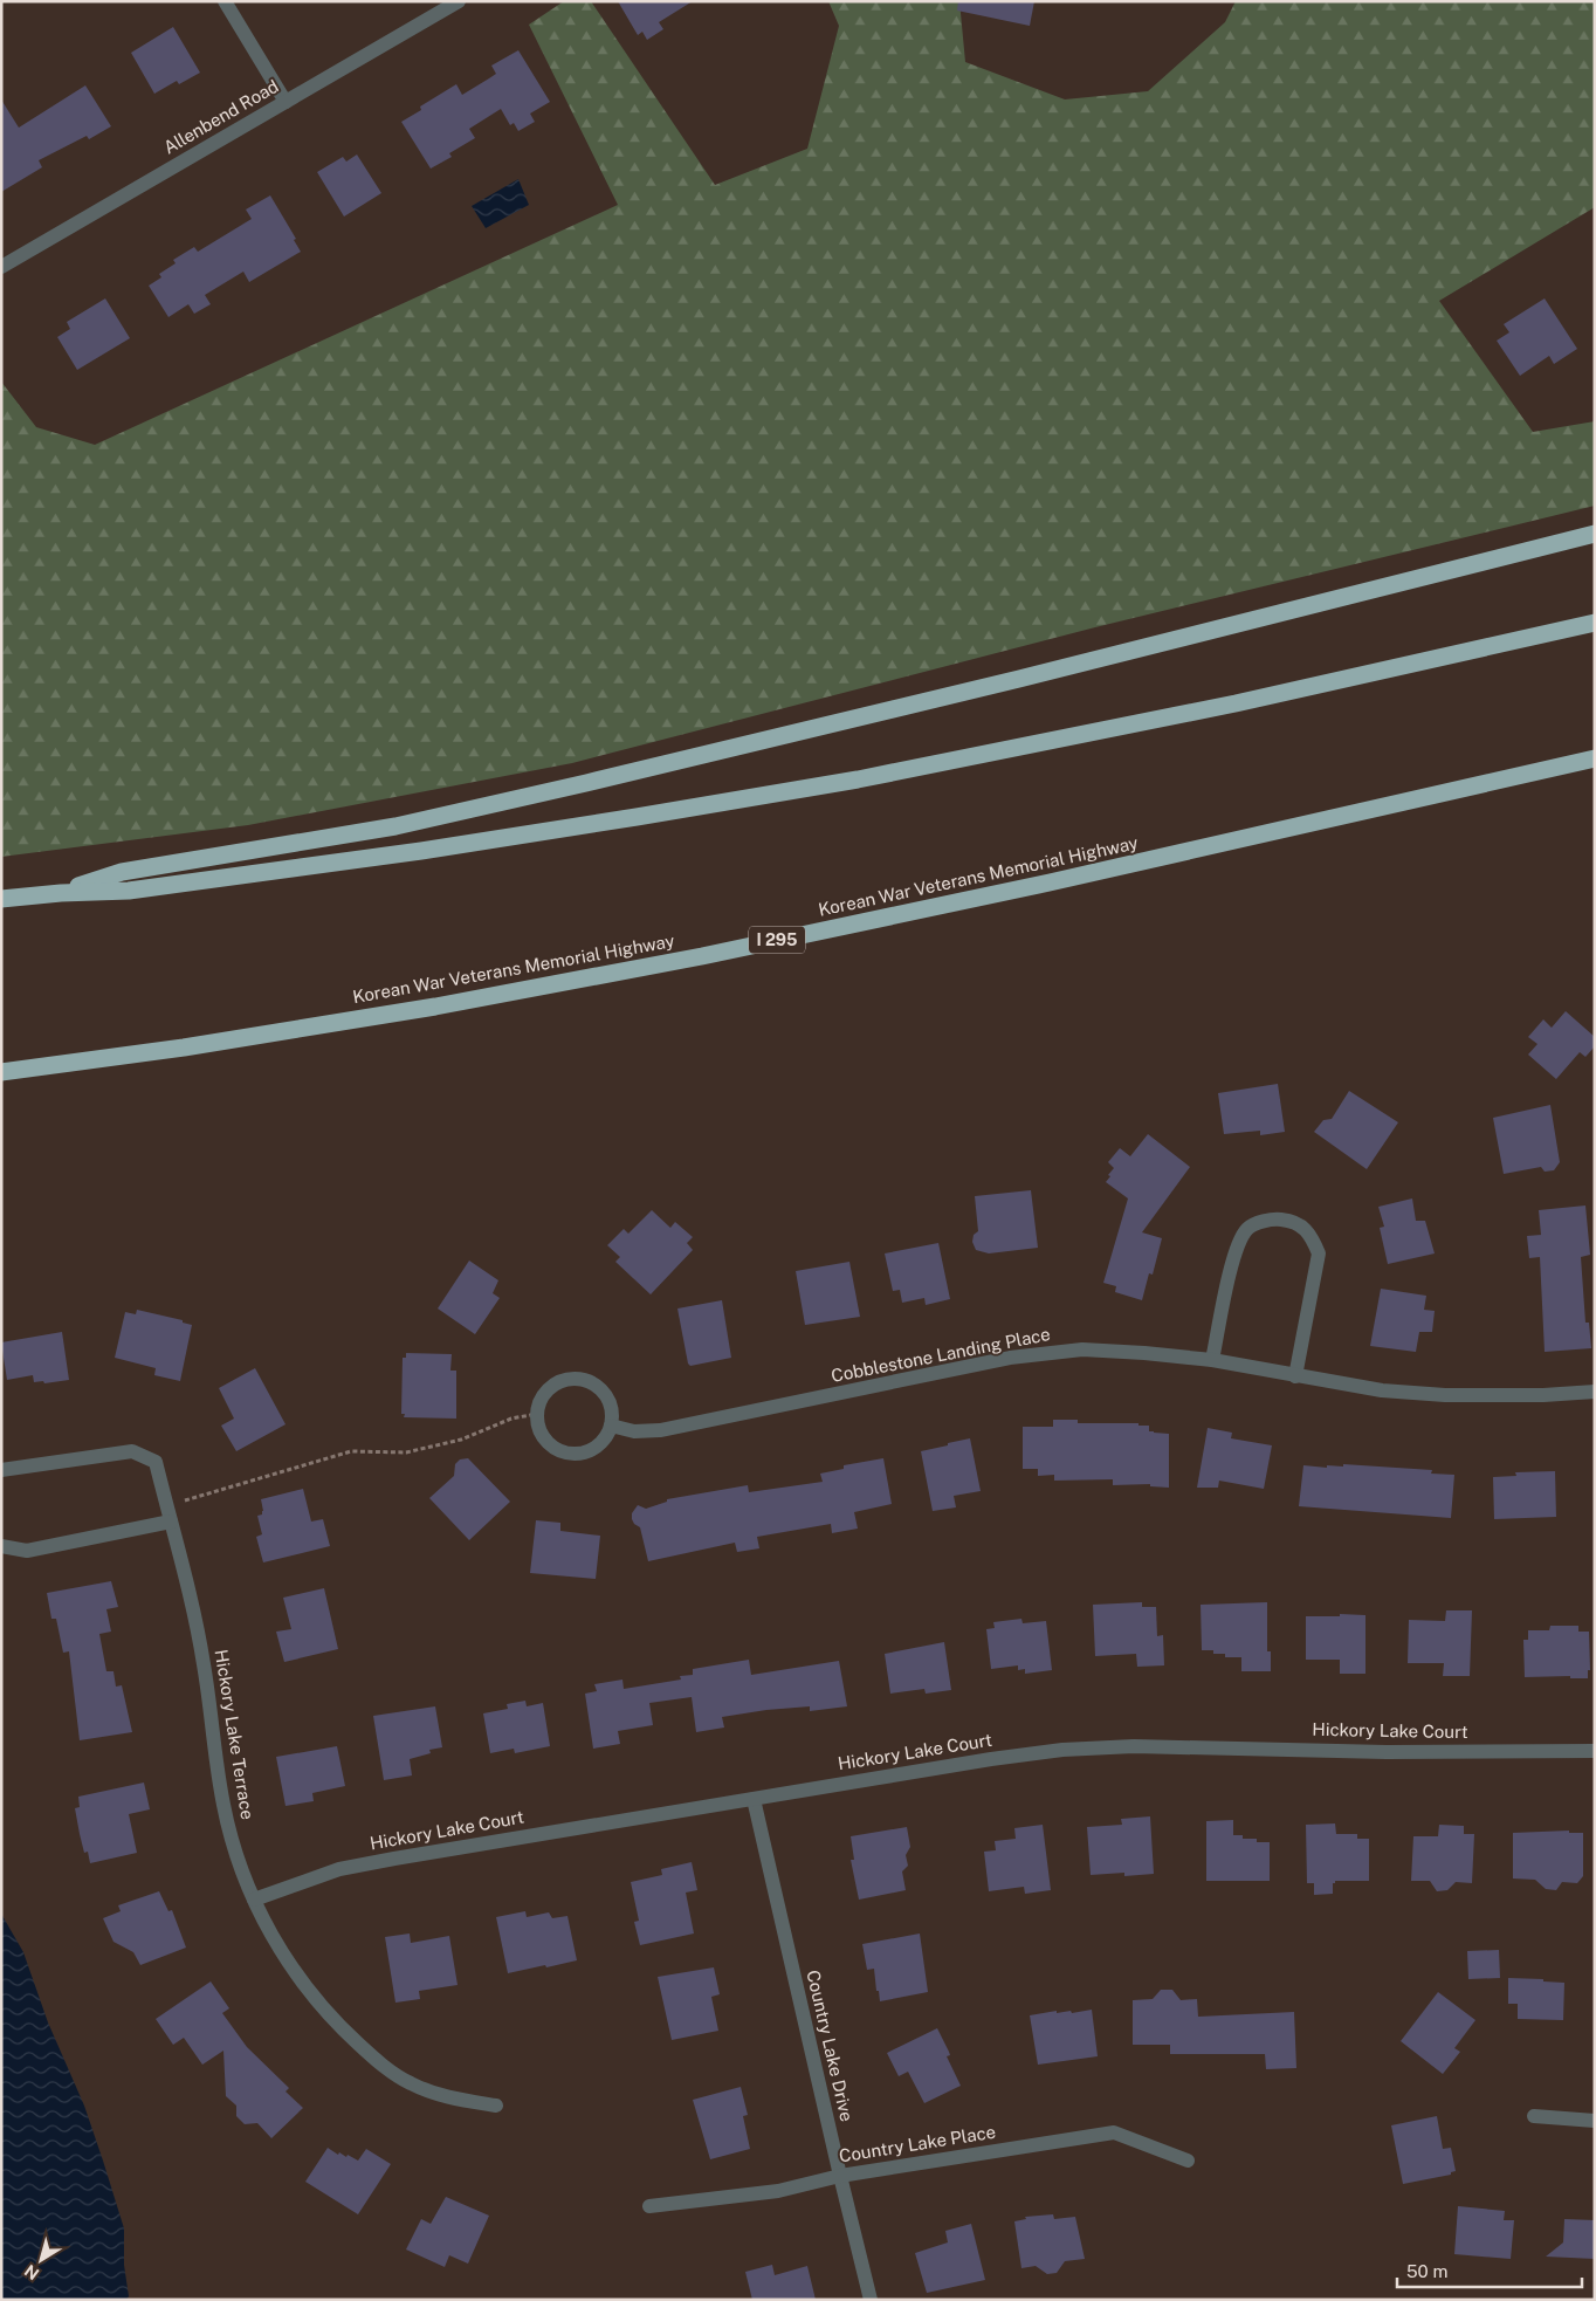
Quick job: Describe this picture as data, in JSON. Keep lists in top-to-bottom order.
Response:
{
  "streets": {
    "highway": ["Korean War Veterans Memorial Highway", "I 295"],
    "street": [
      "Allenbend Road",
      "Cobblestone Landing Place",
      "Hickory Lake Court",
      "Hickory Lake Terrace",
      "Country Lake Drive",
      "Country Lake Place"
    ]
  },
  "crossings": [
    ["Hickory Lake Court", "Hickory Lake Terrace"],
    ["Hickory Lake Court", "Country Lake Drive"],
    ["Country Lake Drive", "Country Lake Place"]
  ],
  "scale_bar": "50 m",
  "north": "bottom left"
}
